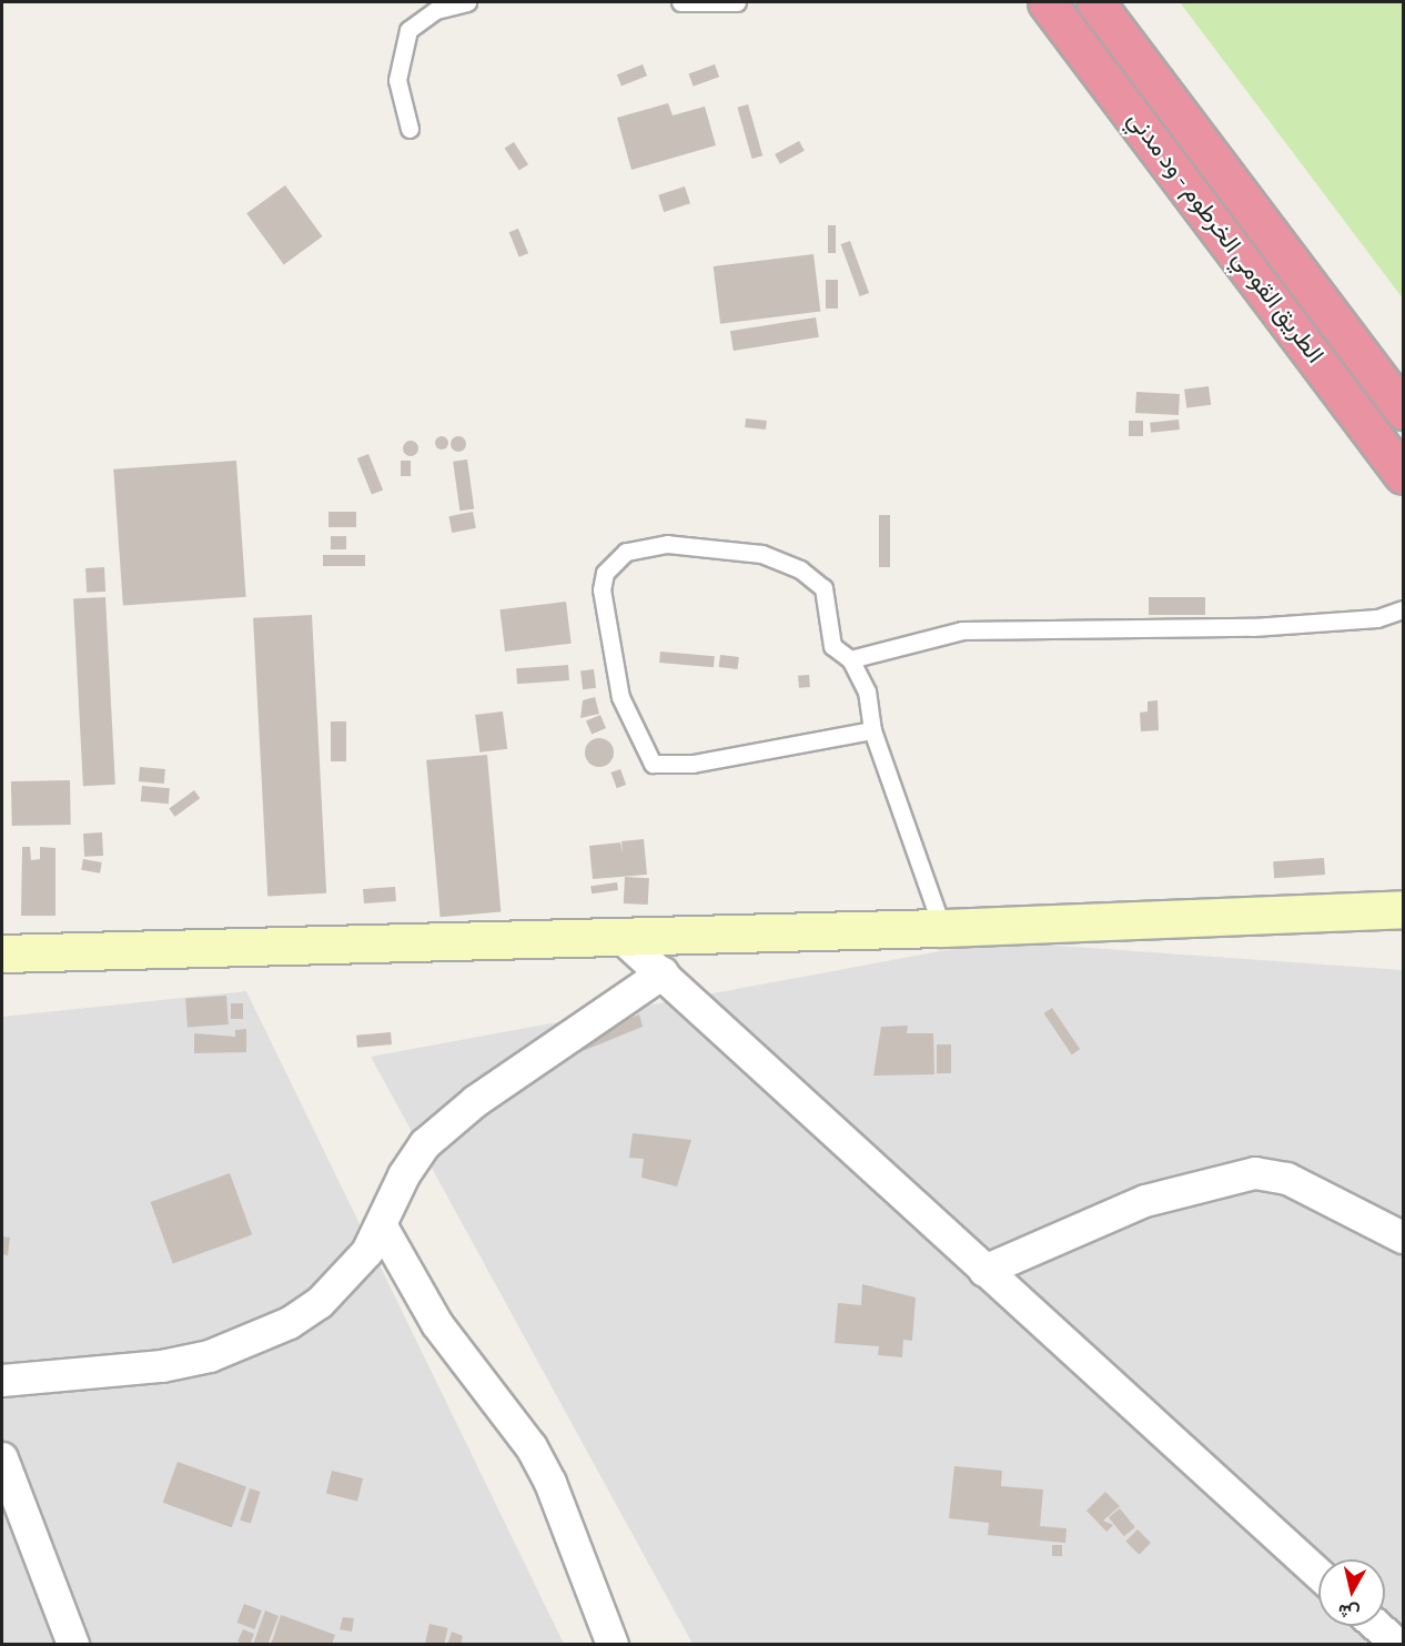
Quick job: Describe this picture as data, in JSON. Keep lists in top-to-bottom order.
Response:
{
  "streets": {
    "highway": ["الطريق القومي الخرطوم - ود مدني"]
  },
  "north": "bottom"
}
